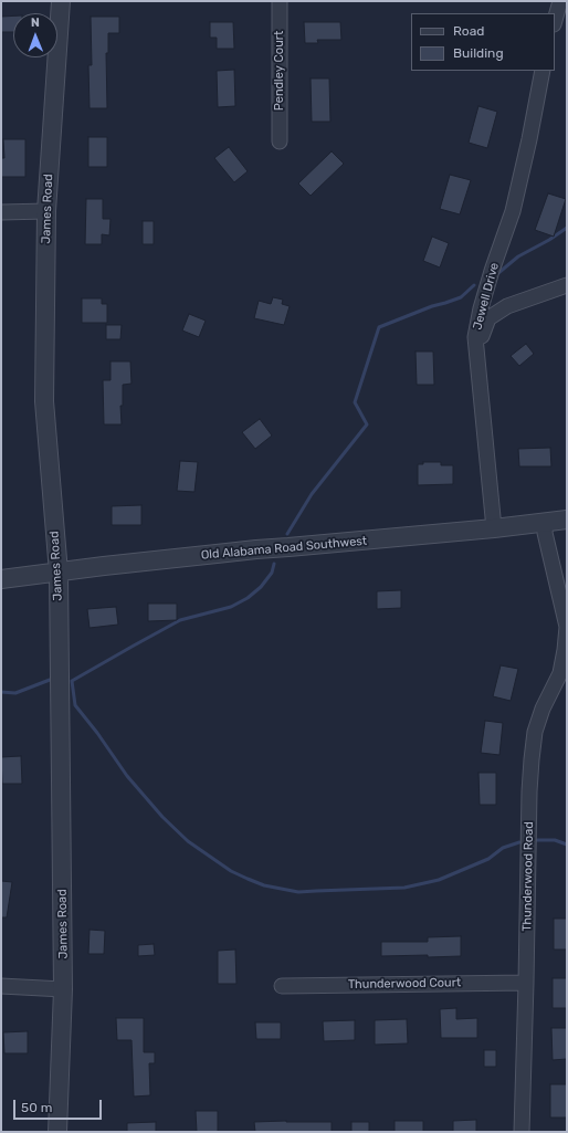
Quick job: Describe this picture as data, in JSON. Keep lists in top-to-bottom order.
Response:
{
  "streets": {
    "street": [
      "Pendley Court",
      "James Road",
      "Jewell Drive",
      "Old Alabama Road Southwest",
      "Thunderwood Road",
      "Thunderwood Court"
    ]
  },
  "crossings": [
    ["James Road", "Old Alabama Road Southwest"],
    ["Jewell Drive", "Old Alabama Road Southwest"],
    ["Old Alabama Road Southwest", "Thunderwood Road"],
    ["Thunderwood Road", "Thunderwood Court"]
  ],
  "legend": ["Road", "Building"],
  "scale_bar": "50 m",
  "north": "top"
}
